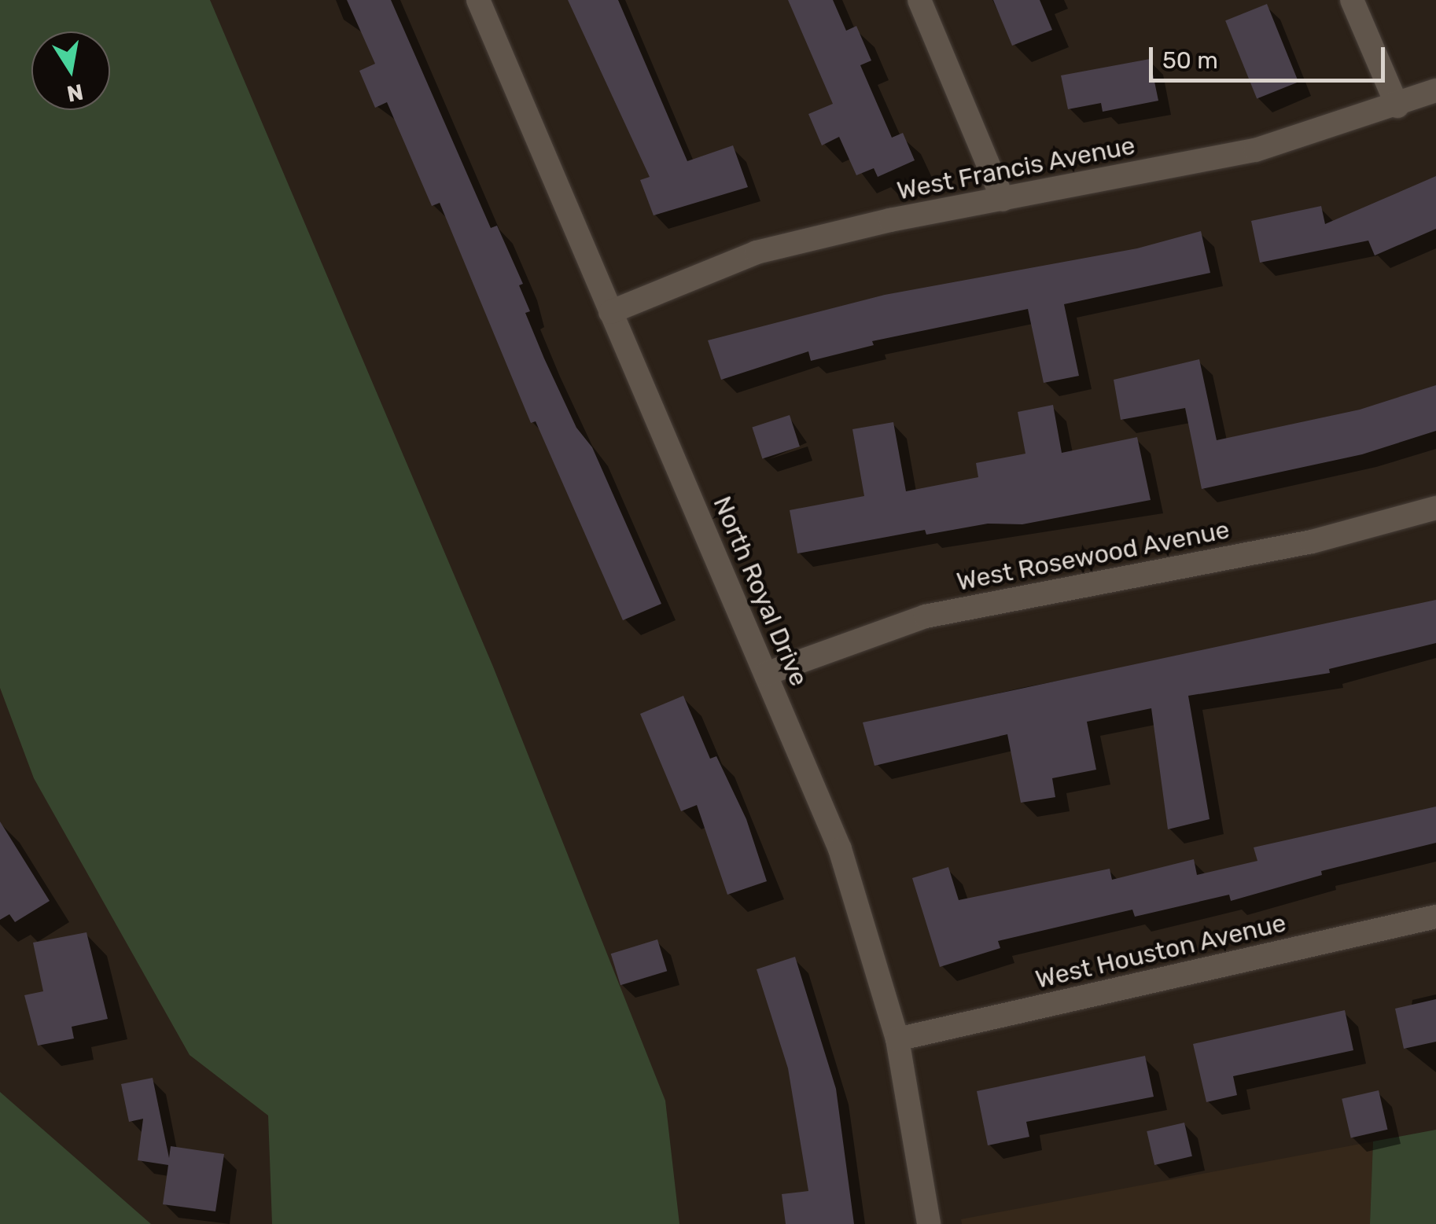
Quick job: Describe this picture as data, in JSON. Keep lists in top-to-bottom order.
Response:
{
  "streets": {
    "street": [
      "West Francis Avenue",
      "West Rosewood Avenue",
      "North Royal Drive",
      "West Houston Avenue"
    ]
  },
  "crossings": [
    ["West Francis Avenue", "North Royal Drive"],
    ["West Rosewood Avenue", "North Royal Drive"],
    ["North Royal Drive", "West Houston Avenue"]
  ],
  "scale_bar": "50 m",
  "north": "bottom"
}
